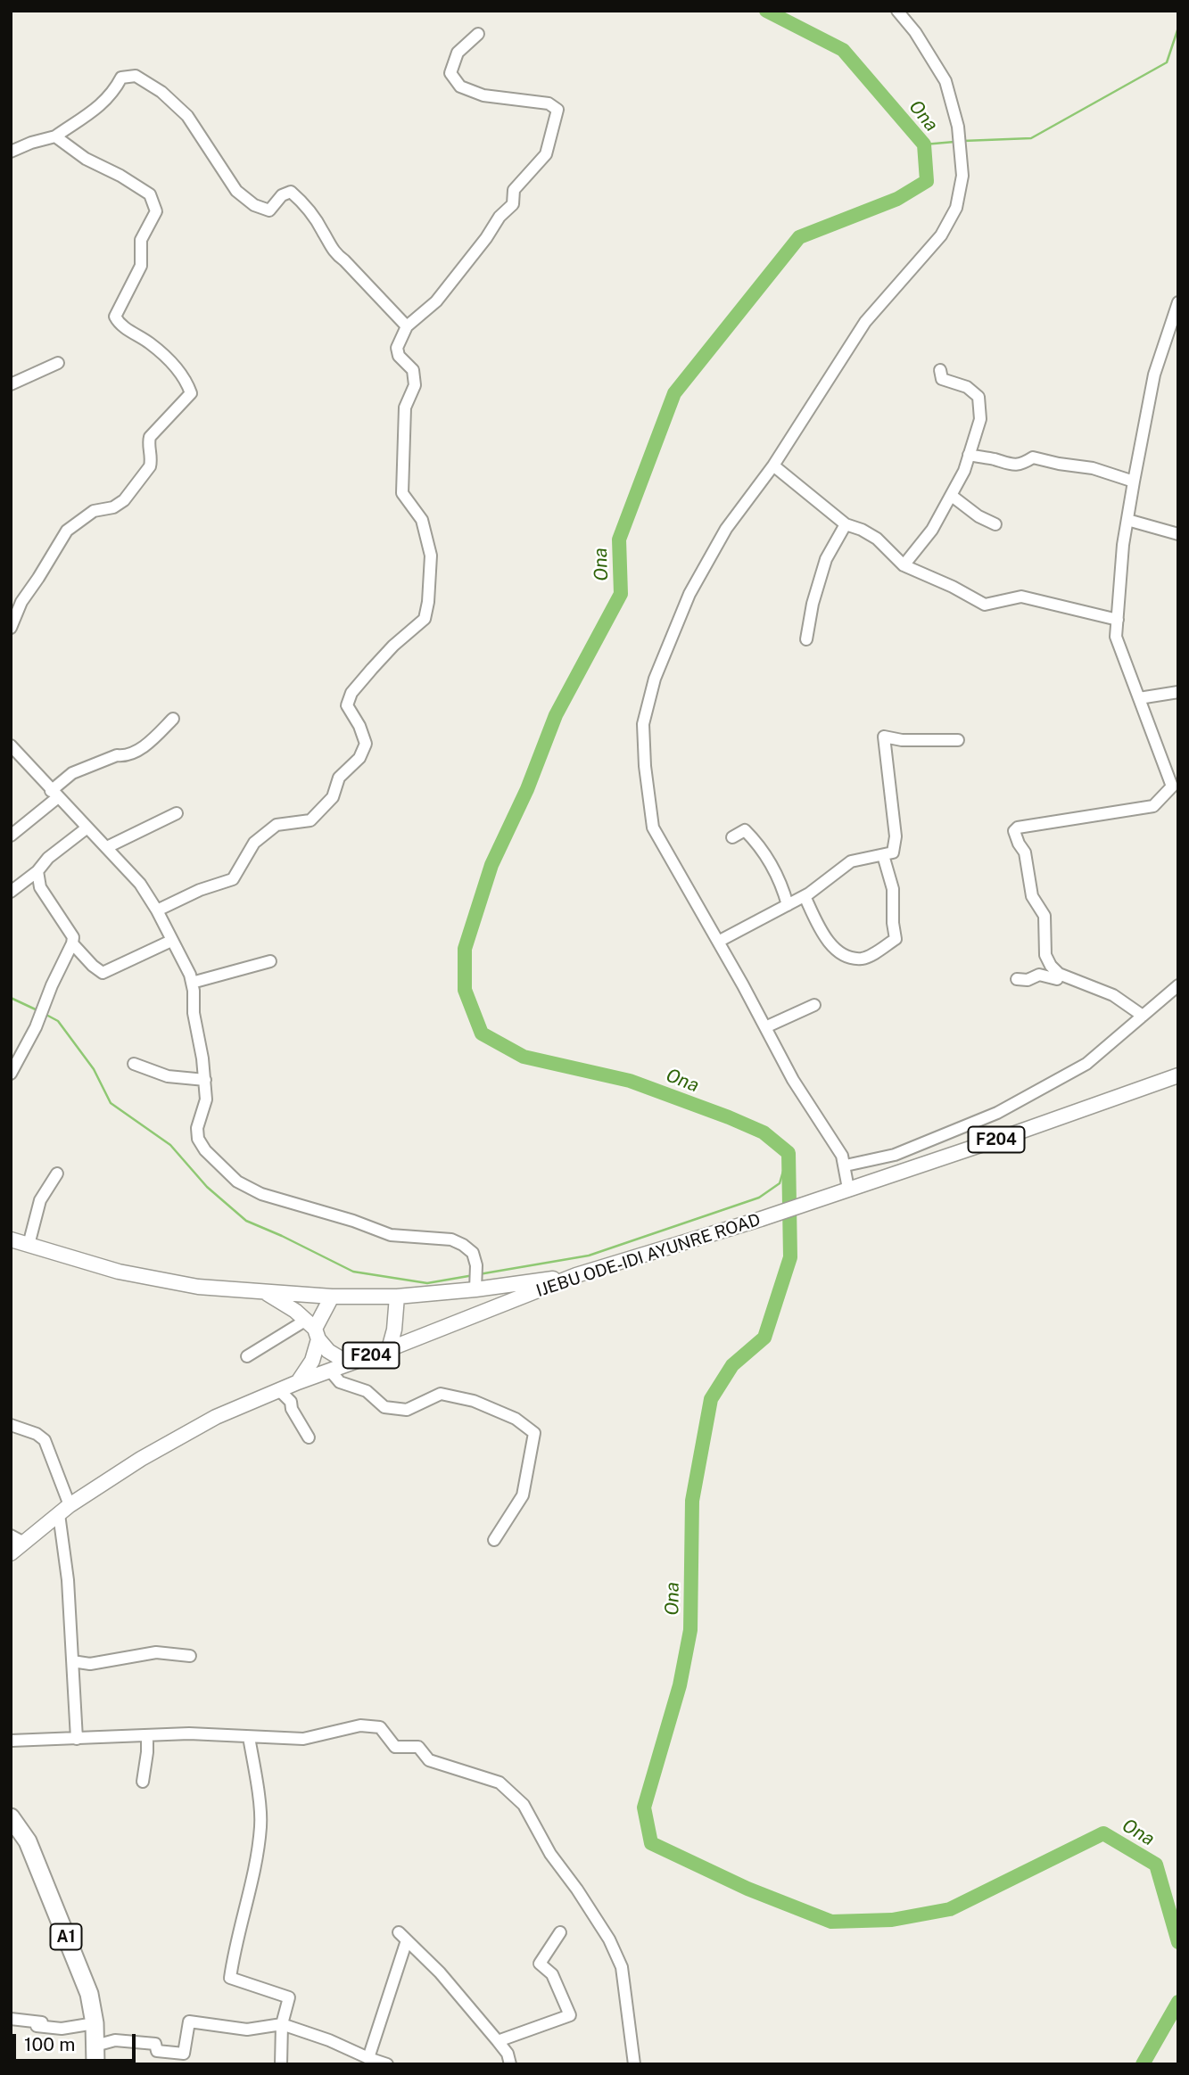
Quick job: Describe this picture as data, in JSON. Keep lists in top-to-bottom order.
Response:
{
  "streets": {
    "highway": ["A1"],
    "main road": ["F204", "IJEBU ODE-IDI AYUNRE ROAD"]
  },
  "water": ["Ona"],
  "scale_bar": "100 m"
}
